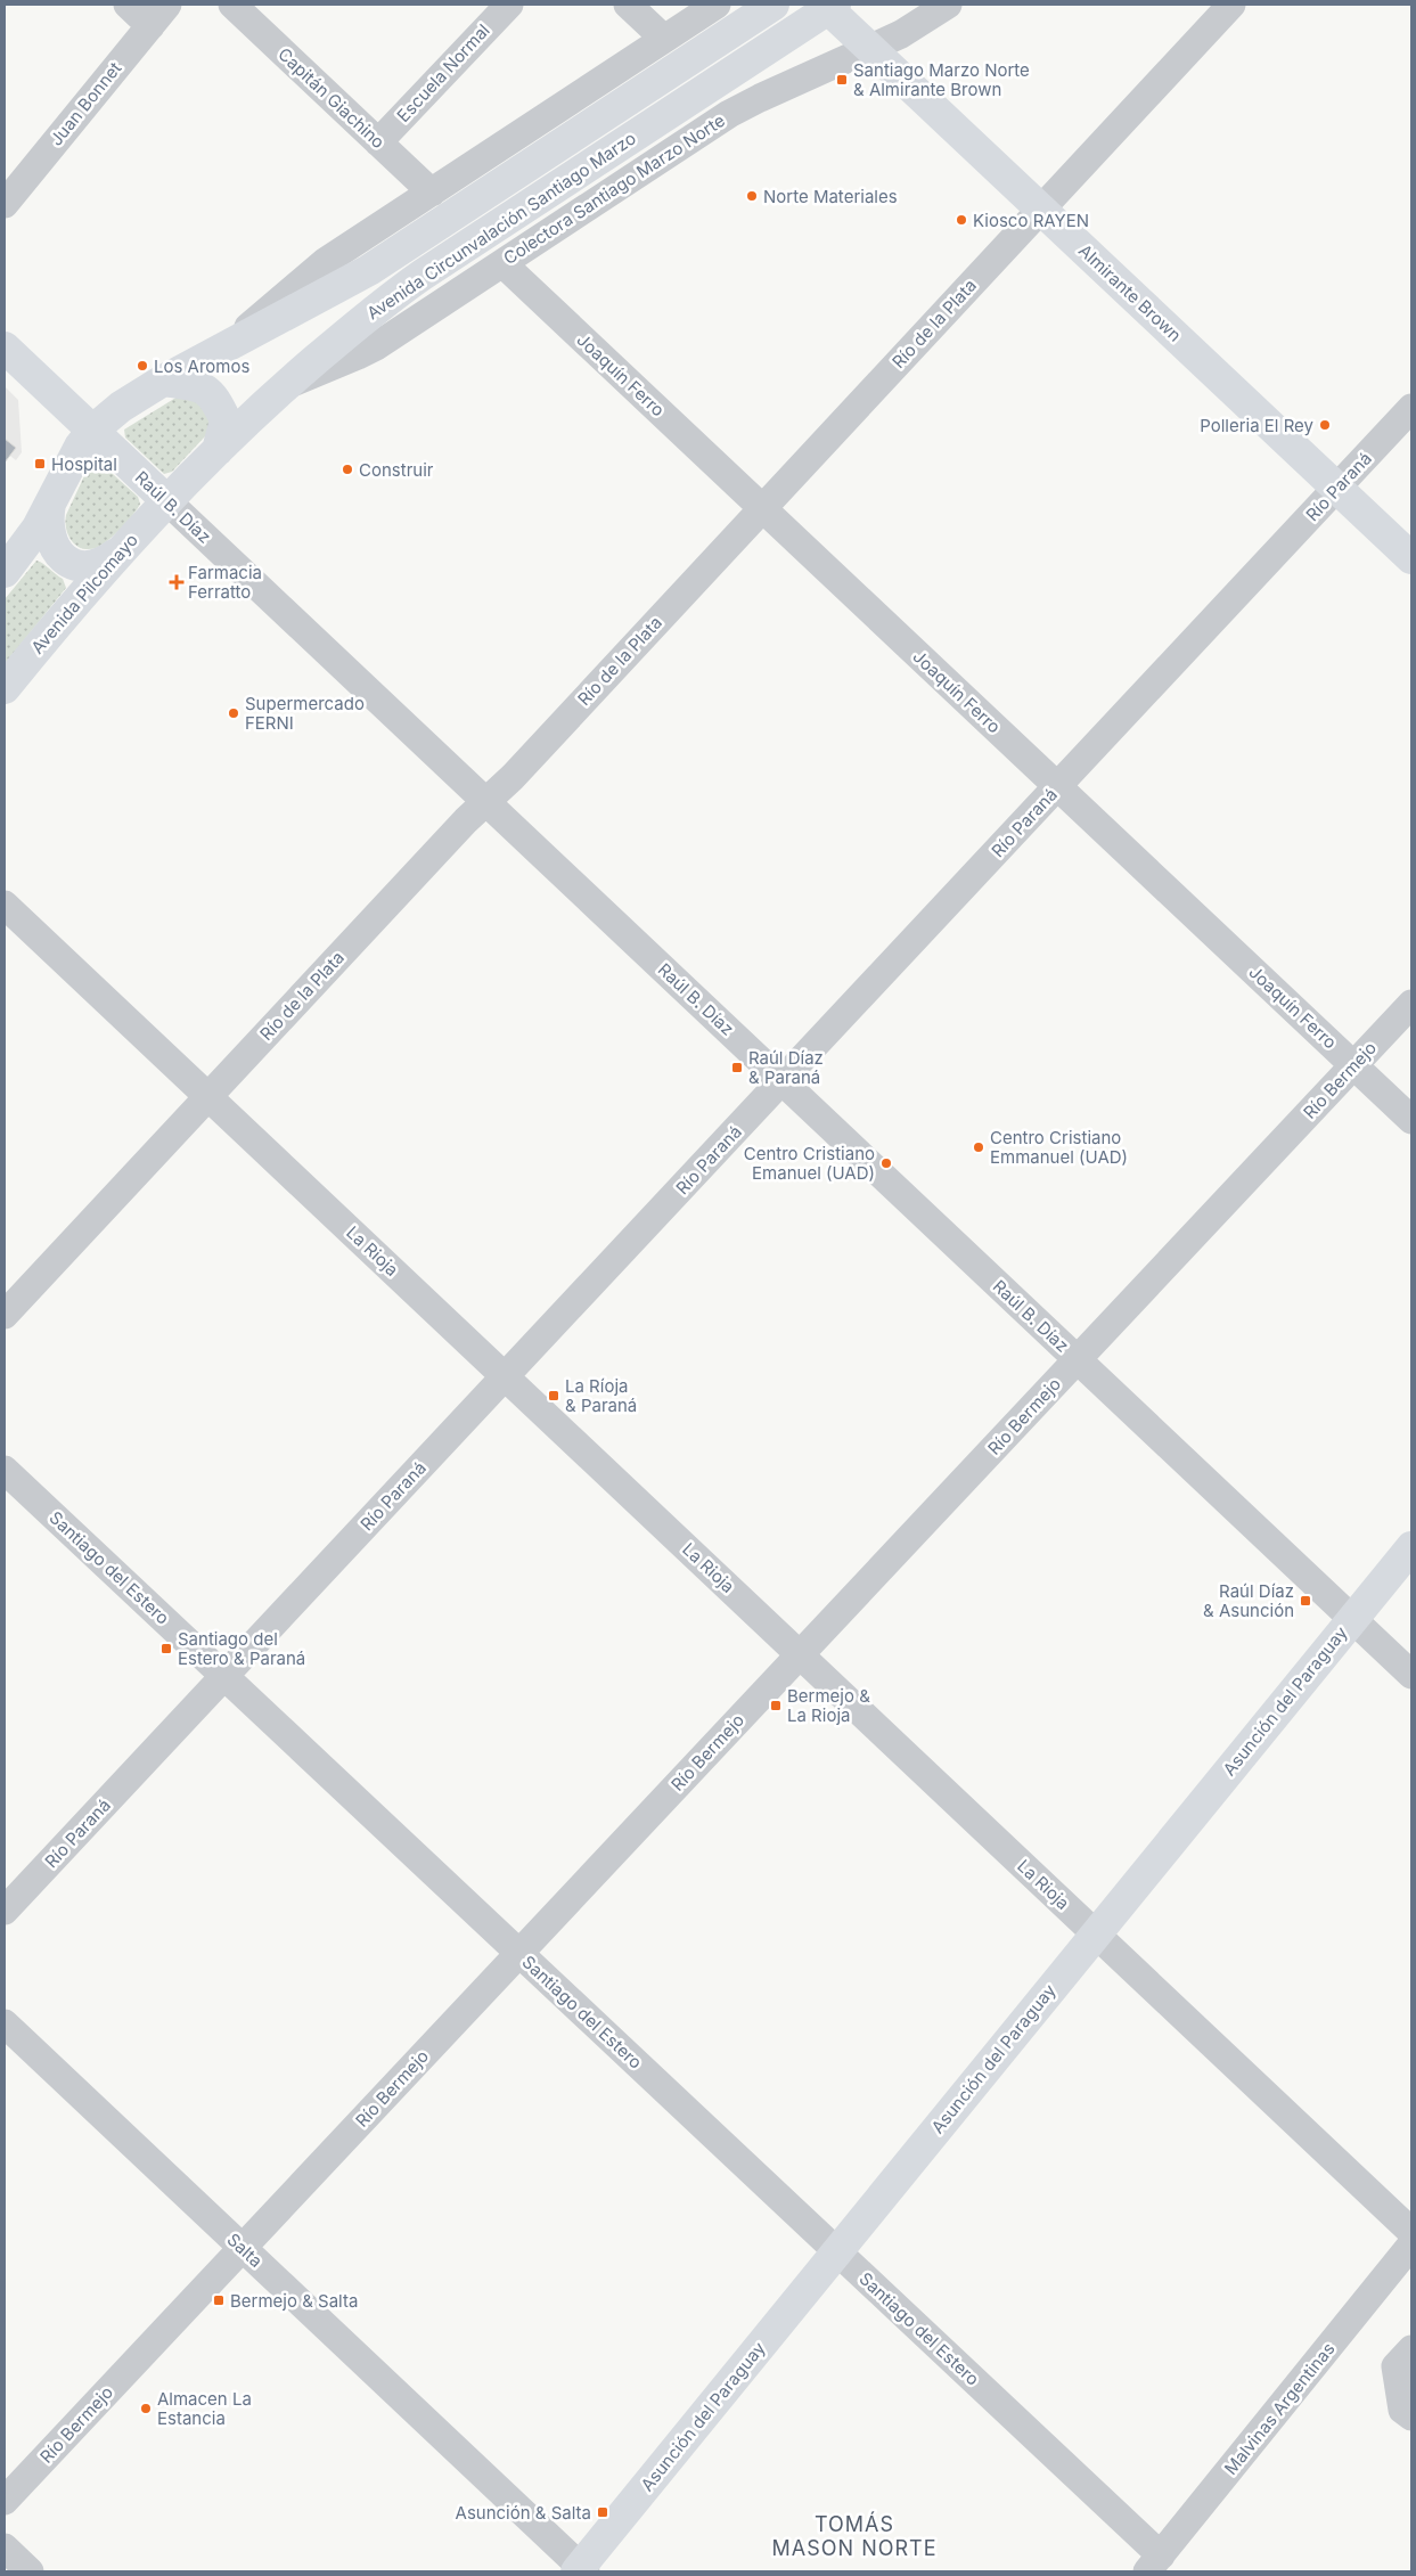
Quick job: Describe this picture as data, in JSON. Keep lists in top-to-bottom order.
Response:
{
  "streets": {
    "main road": [
      "Avenida Circunvalación Santiago Marzo",
      "Almirante Brown",
      "Raúl B. Díaz",
      "Avenida Pilcomayo",
      "Asunción del Paraguay"
    ],
    "street": [
      "Escuela Normal",
      "Capitán Giachino",
      "Juan Bonnet",
      "Colectora Santiago Marzo Norte",
      "Río de la Plata",
      "Joaquín Ferro",
      "Río Paraná",
      "Río Bermejo",
      "La Rioja",
      "Santiago del Estero",
      "Salta",
      "Malvinas Argentinas"
    ]
  },
  "crossings": [
    ["Escuela Normal", "Capitán Giachino"],
    ["Colectora Santiago Marzo Norte", "Avenida Circunvalación Santiago Marzo"],
    ["Colectora Santiago Marzo Norte", "Almirante Brown"],
    ["Colectora Santiago Marzo Norte", "Joaquín Ferro"],
    ["Avenida Circunvalación Santiago Marzo", "Almirante Brown"],
    ["Avenida Circunvalación Santiago Marzo", "Raúl B. Díaz"],
    ["Avenida Circunvalación Santiago Marzo", "Avenida Pilcomayo"],
    ["Almirante Brown", "Río de la Plata"],
    ["Almirante Brown", "Río Paraná"],
    ["Río de la Plata", "Joaquín Ferro"],
    ["Río de la Plata", "Raúl B. Díaz"],
    ["Río de la Plata", "La Rioja"],
    ["Joaquín Ferro", "Río Paraná"],
    ["Joaquín Ferro", "Río Bermejo"],
    ["Río Paraná", "Raúl B. Díaz"],
    ["Río Paraná", "La Rioja"],
    ["Río Paraná", "Santiago del Estero"],
    ["Raúl B. Díaz", "Avenida Pilcomayo"],
    ["Raúl B. Díaz", "Río Bermejo"],
    ["Raúl B. Díaz", "Asunción del Paraguay"],
    ["Río Bermejo", "La Rioja"],
    ["Río Bermejo", "Santiago del Estero"],
    ["Río Bermejo", "Salta"],
    ["La Rioja", "Asunción del Paraguay"],
    ["Santiago del Estero", "Asunción del Paraguay"],
    ["Santiago del Estero", "Malvinas Argentinas"],
    ["Asunción del Paraguay", "Salta"]
  ],
  "districts": ["TOMÁS MASON NORTE"],
  "places": {
    "transit": [
      "Santiago Marzo Norte & Almirante Brown",
      "Hospital",
      "Raúl Díaz & Paraná",
      "La Ríoja & Paraná",
      "Raúl Díaz & Asunción",
      "Santiago del Estero & Paraná",
      "Bermejo & La Rioja",
      "Bermejo & Salta",
      "Asunción & Salta"
    ],
    "other": [
      "Norte Materiales",
      "Kiosco RAYEN",
      "Los Aromos",
      "Polleria El Rey",
      "Construir",
      "Supermercado FERNI",
      "Centro Cristiano Emmanuel (UAD)",
      "Centro Cristiano Emanuel (UAD)",
      "Almacen La Estancia"
    ],
    "health": ["Farmacia Ferratto"]
  }
}
